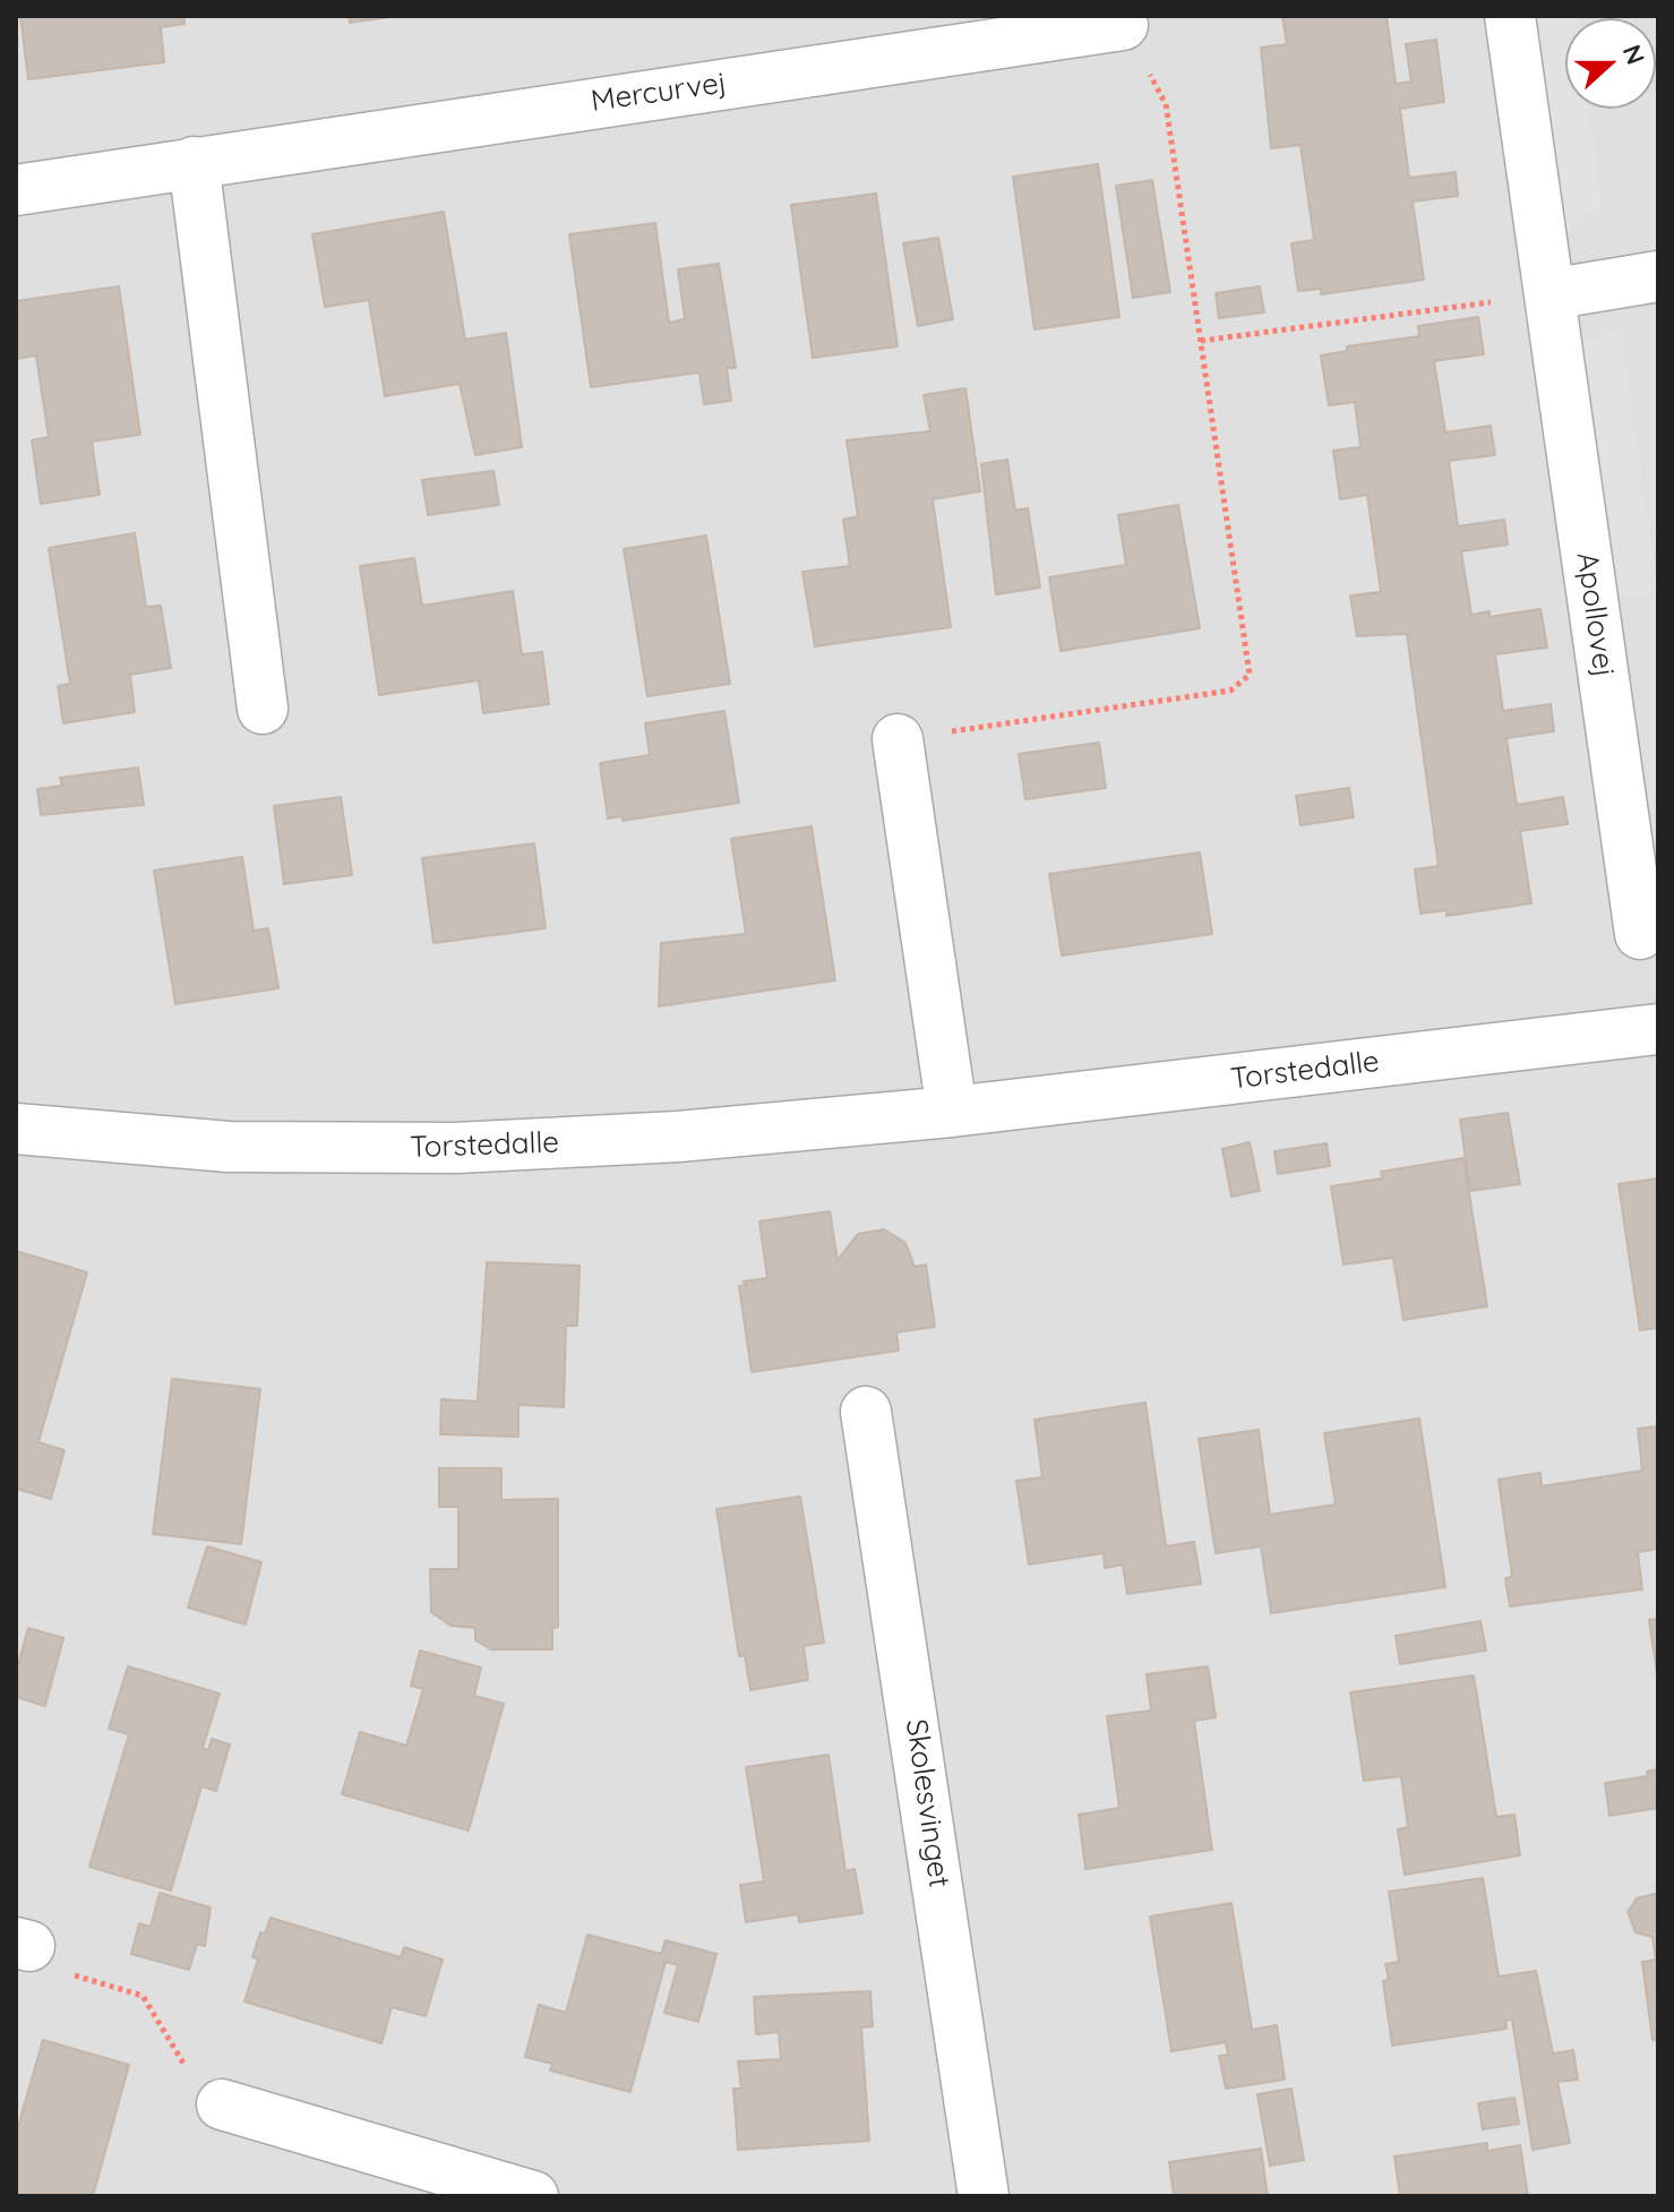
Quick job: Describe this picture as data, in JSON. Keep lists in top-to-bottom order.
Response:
{
  "streets": {
    "street": [
      "Mercurvej",
      "Apollovej",
      "Torstedalle",
      "Skolesvinget"
    ]
  },
  "north": "right"
}
